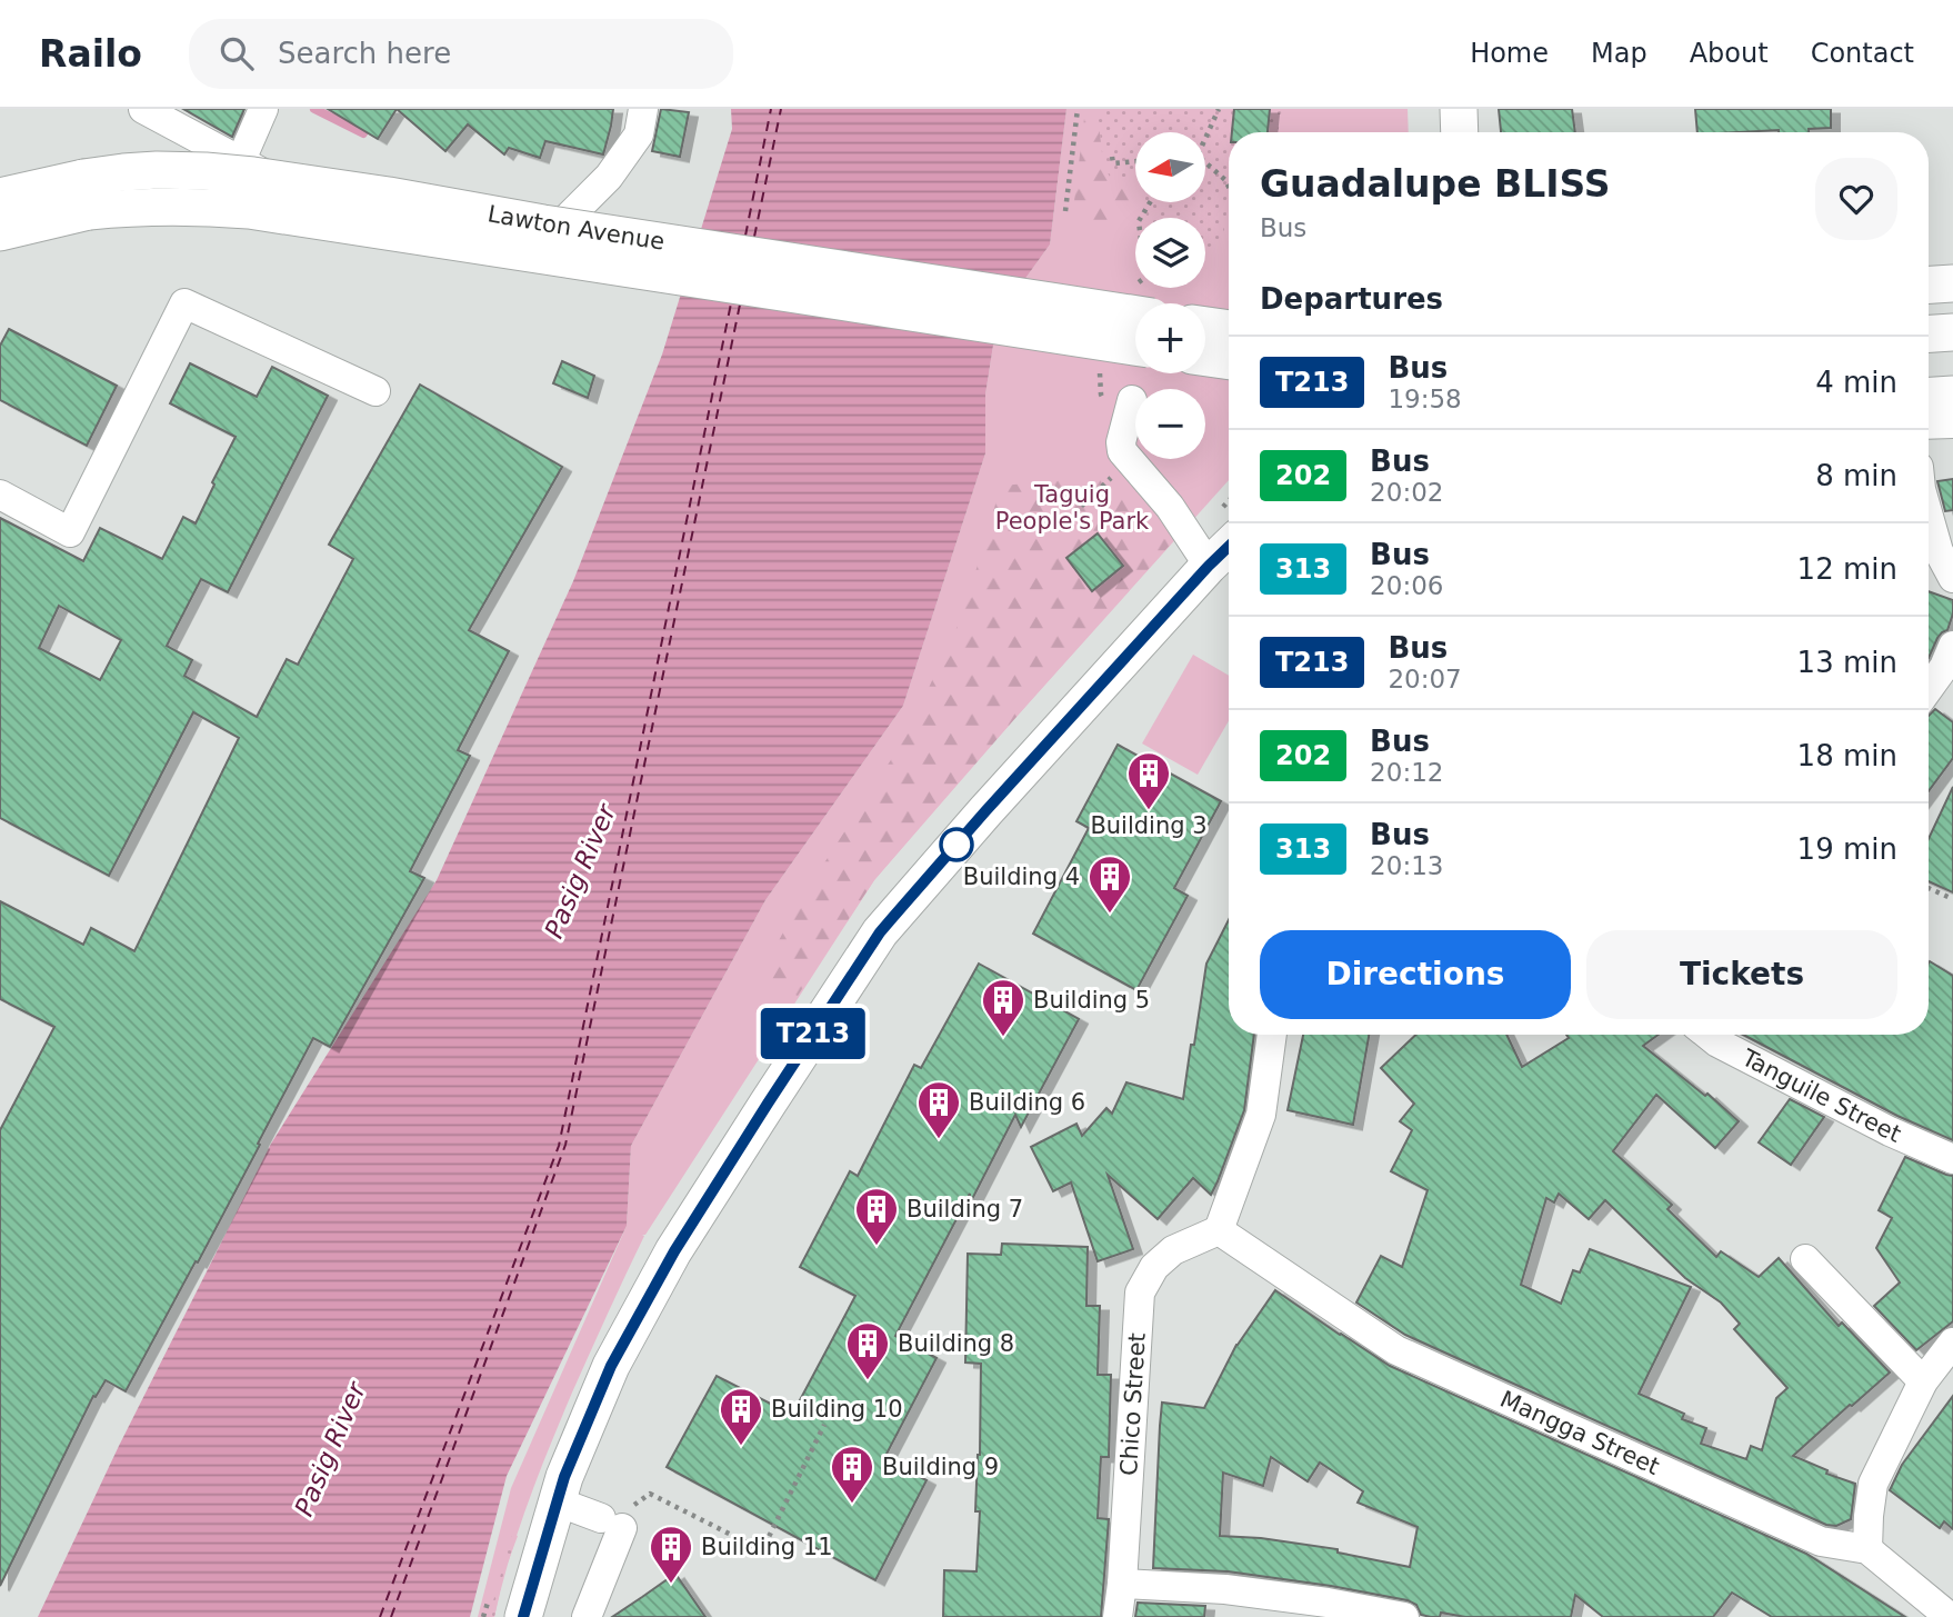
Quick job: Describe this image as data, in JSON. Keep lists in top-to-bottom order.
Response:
{
  "streets": {
    "main road": ["Lawton Avenue"],
    "street": ["Tanguile Street", "Chico Street", "Mangga Street"]
  },
  "crossings": [
    ["Chico Street", "Mangga Street"]
  ],
  "water": ["Pasig River"],
  "parks": ["Taguig People's Park"],
  "places": {
    "building": [
      "Building 3",
      "Building 4",
      "Building 5",
      "Building 6",
      "Building 7",
      "Building 8",
      "Building 10",
      "Building 9",
      "Building 11"
    ]
  },
  "lines": ["bus line T213"],
  "north": "left",
  "page": {
    "header": "Railo",
    "search": "Search here",
    "nav": [
      "Home",
      "Map",
      "About",
      "Contact"
    ],
    "on_map": "T213",
    "map_buttons": ["+", "−"],
    "heading": [
      ["Guadalupe BLISS", "Bus"],
      "Departures"
    ],
    "list": [
      {
        "mark": "T213",
        "name": "Bus",
        "note": "19:58",
        "value": "4 min"
      },
      {
        "mark": "202",
        "name": "Bus",
        "note": "20:02",
        "value": "8 min"
      },
      {
        "mark": "313",
        "name": "Bus",
        "note": "20:06",
        "value": "12 min"
      },
      {
        "mark": "T213",
        "name": "Bus",
        "note": "20:07",
        "value": "13 min"
      },
      {
        "mark": "202",
        "name": "Bus",
        "note": "20:12",
        "value": "18 min"
      },
      {
        "mark": "313",
        "name": "Bus",
        "note": "20:13",
        "value": "19 min"
      }
    ],
    "buttons": ["Directions", "Tickets"]
  }
}
